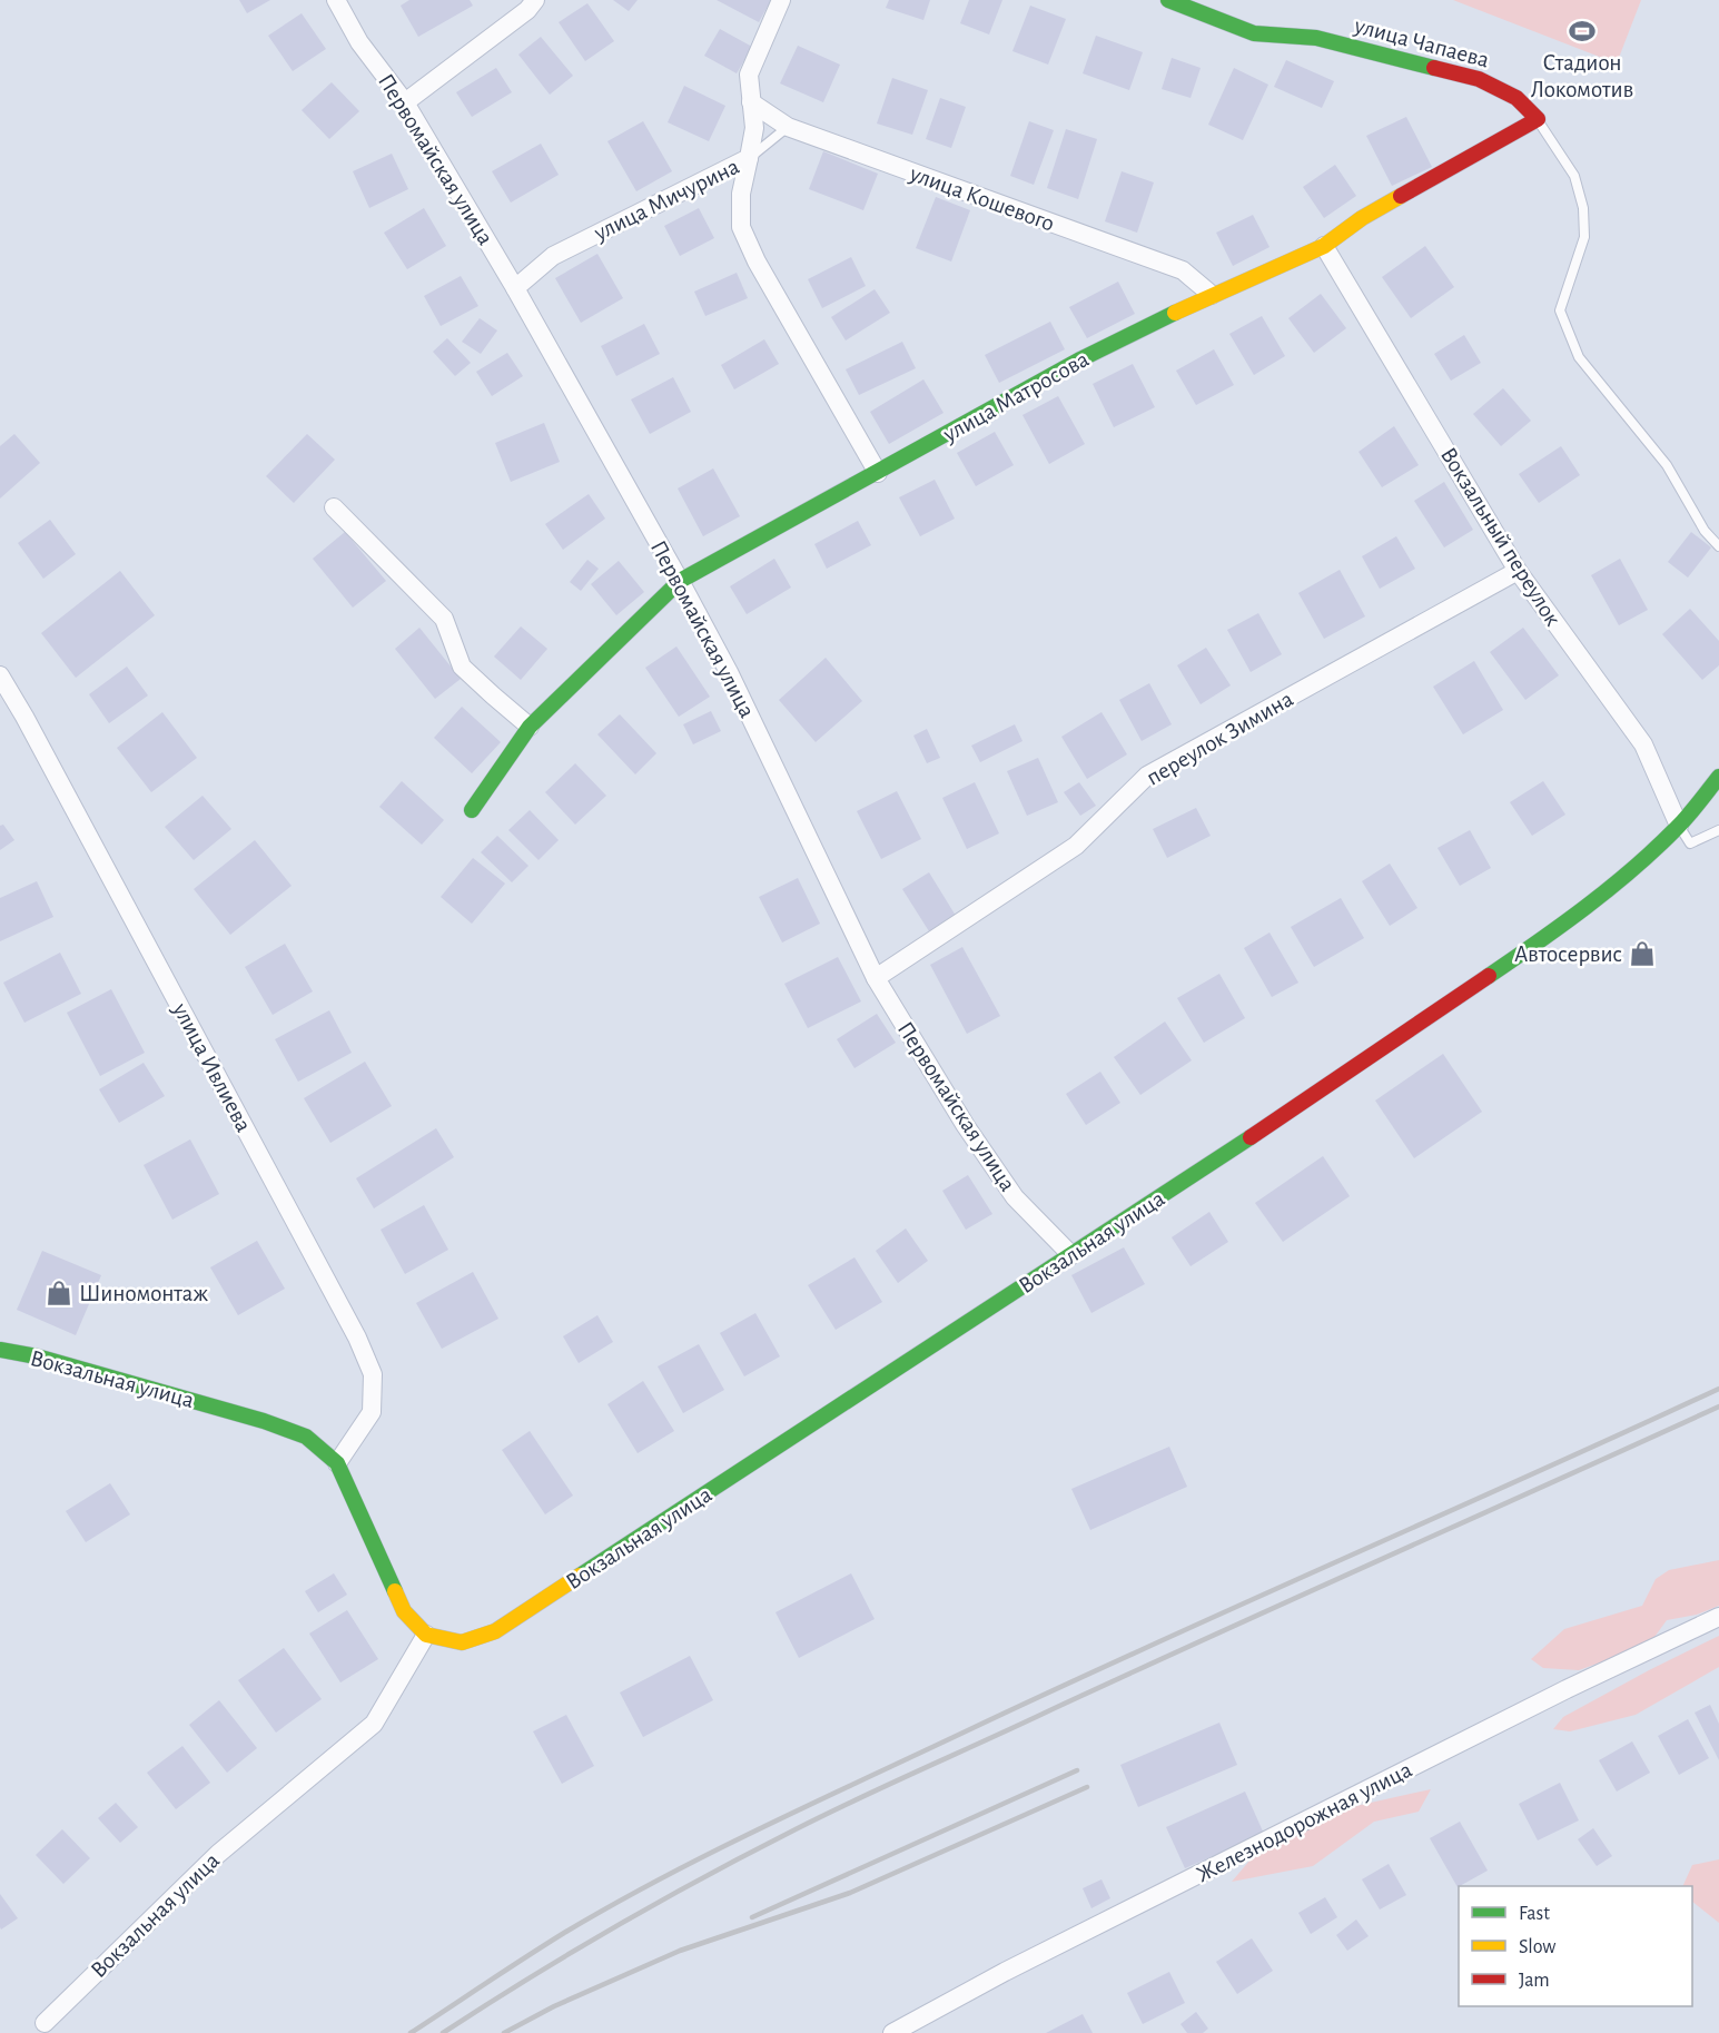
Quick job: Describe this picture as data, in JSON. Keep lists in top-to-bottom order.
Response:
{
  "streets": {
    "street": [
      "улица Чапаева",
      "Первомайская улица",
      "улица Кошевого",
      "улица Мичурина",
      "улица Матросова",
      "Вокзальный переулок",
      "переулок Зимина",
      "улица Ивлиева",
      "Вокзальная улица",
      "Железнодорожная улица"
    ]
  },
  "crossings": [
    ["улица Чапаева", "улица Матросова"],
    ["Первомайская улица", "улица Мичурина"],
    ["Первомайская улица", "улица Матросова"],
    ["Первомайская улица", "переулок Зимина"],
    ["Первомайская улица", "Вокзальная улица"],
    ["улица Кошевого", "улица Мичурина"],
    ["улица Кошевого", "улица Матросова"],
    ["улица Матросова", "Вокзальный переулок"],
    ["Вокзальный переулок", "переулок Зимина"],
    ["Вокзальный переулок", "Вокзальная улица"],
    ["улица Ивлиева", "Вокзальная улица"]
  ],
  "places": {
    "sports": ["Стадион Локомотив"],
    "shop": ["Автосервис", "Шиномонтаж"]
  },
  "legend": ["Fast", "Slow", "Jam"]
}
